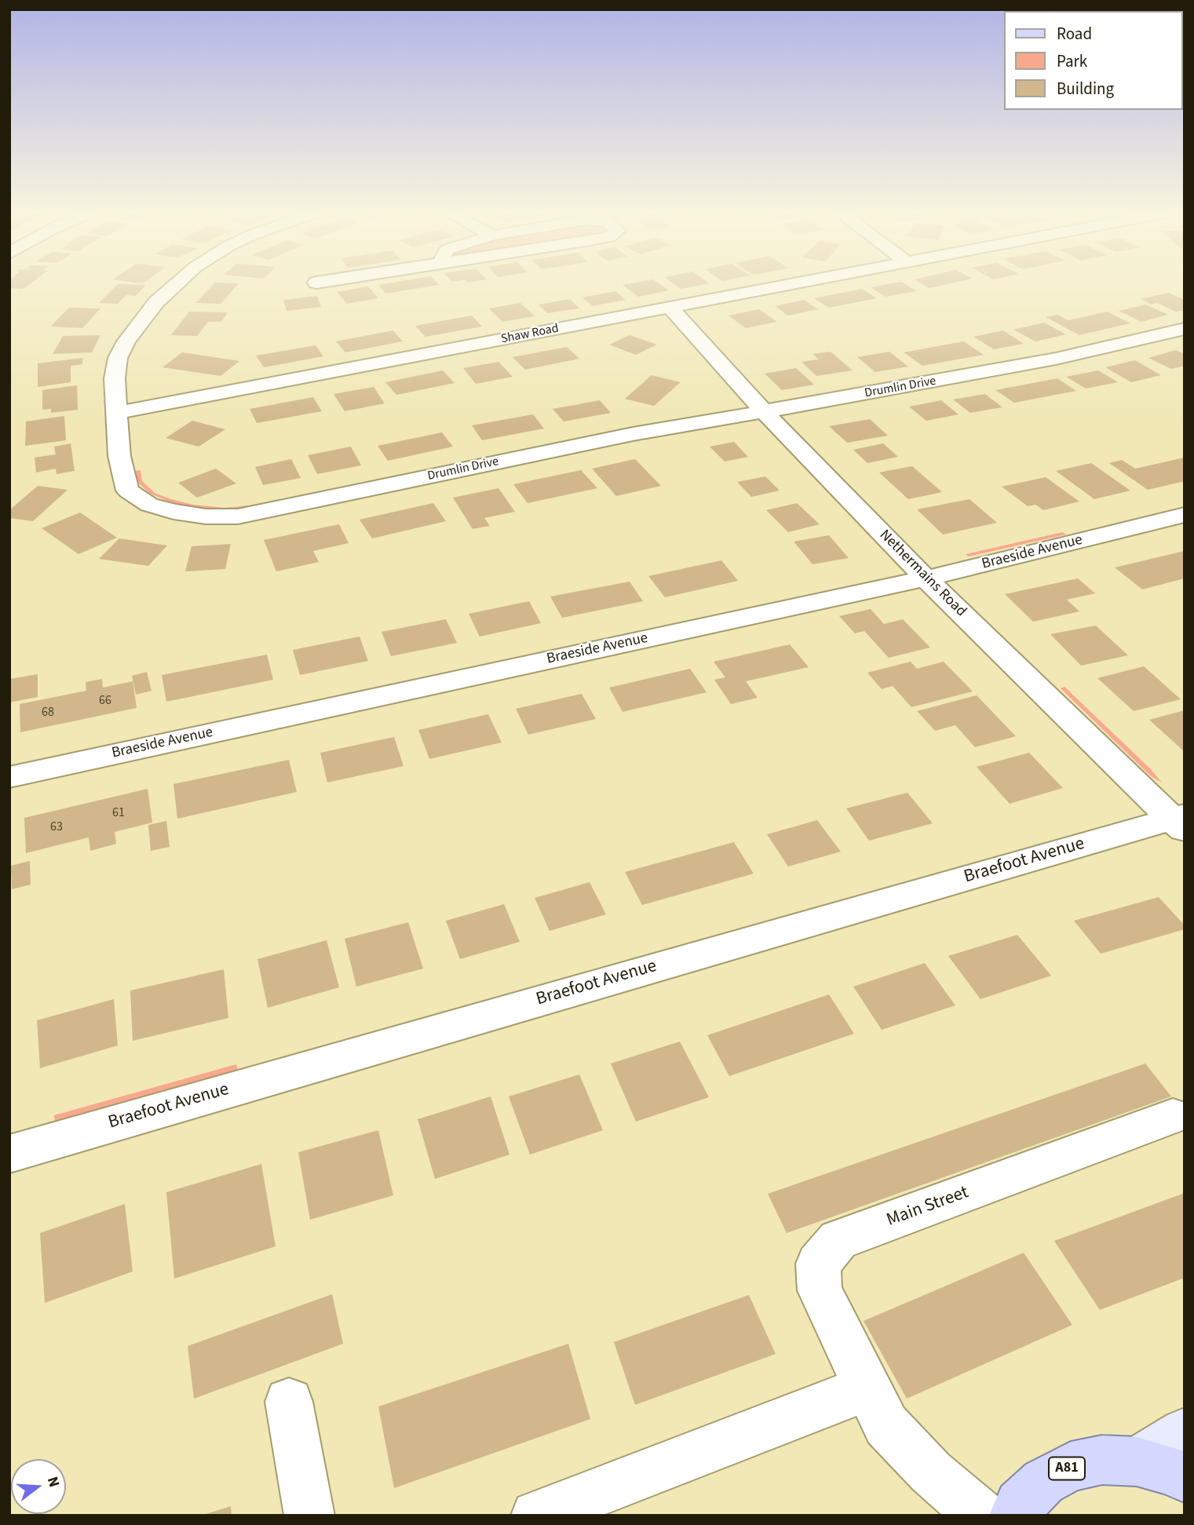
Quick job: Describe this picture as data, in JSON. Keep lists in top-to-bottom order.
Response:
{
  "streets": {
    "main road": ["A81"],
    "street": [
      "Shaw Road",
      "Drumlin Drive",
      "Braeside Avenue",
      "Nethermains Road",
      "Braefoot Avenue",
      "Main Street"
    ]
  },
  "crossings": [
    ["Shaw Road", "Drumlin Drive"],
    ["Shaw Road", "Nethermains Road"],
    ["Drumlin Drive", "Nethermains Road"],
    ["Braeside Avenue", "Nethermains Road"],
    ["Nethermains Road", "Braefoot Avenue"]
  ],
  "house_numbers": [
    "66",
    "68",
    "61",
    "63"
  ],
  "legend": ["Road", "Park", "Building"],
  "north": "right"
}
